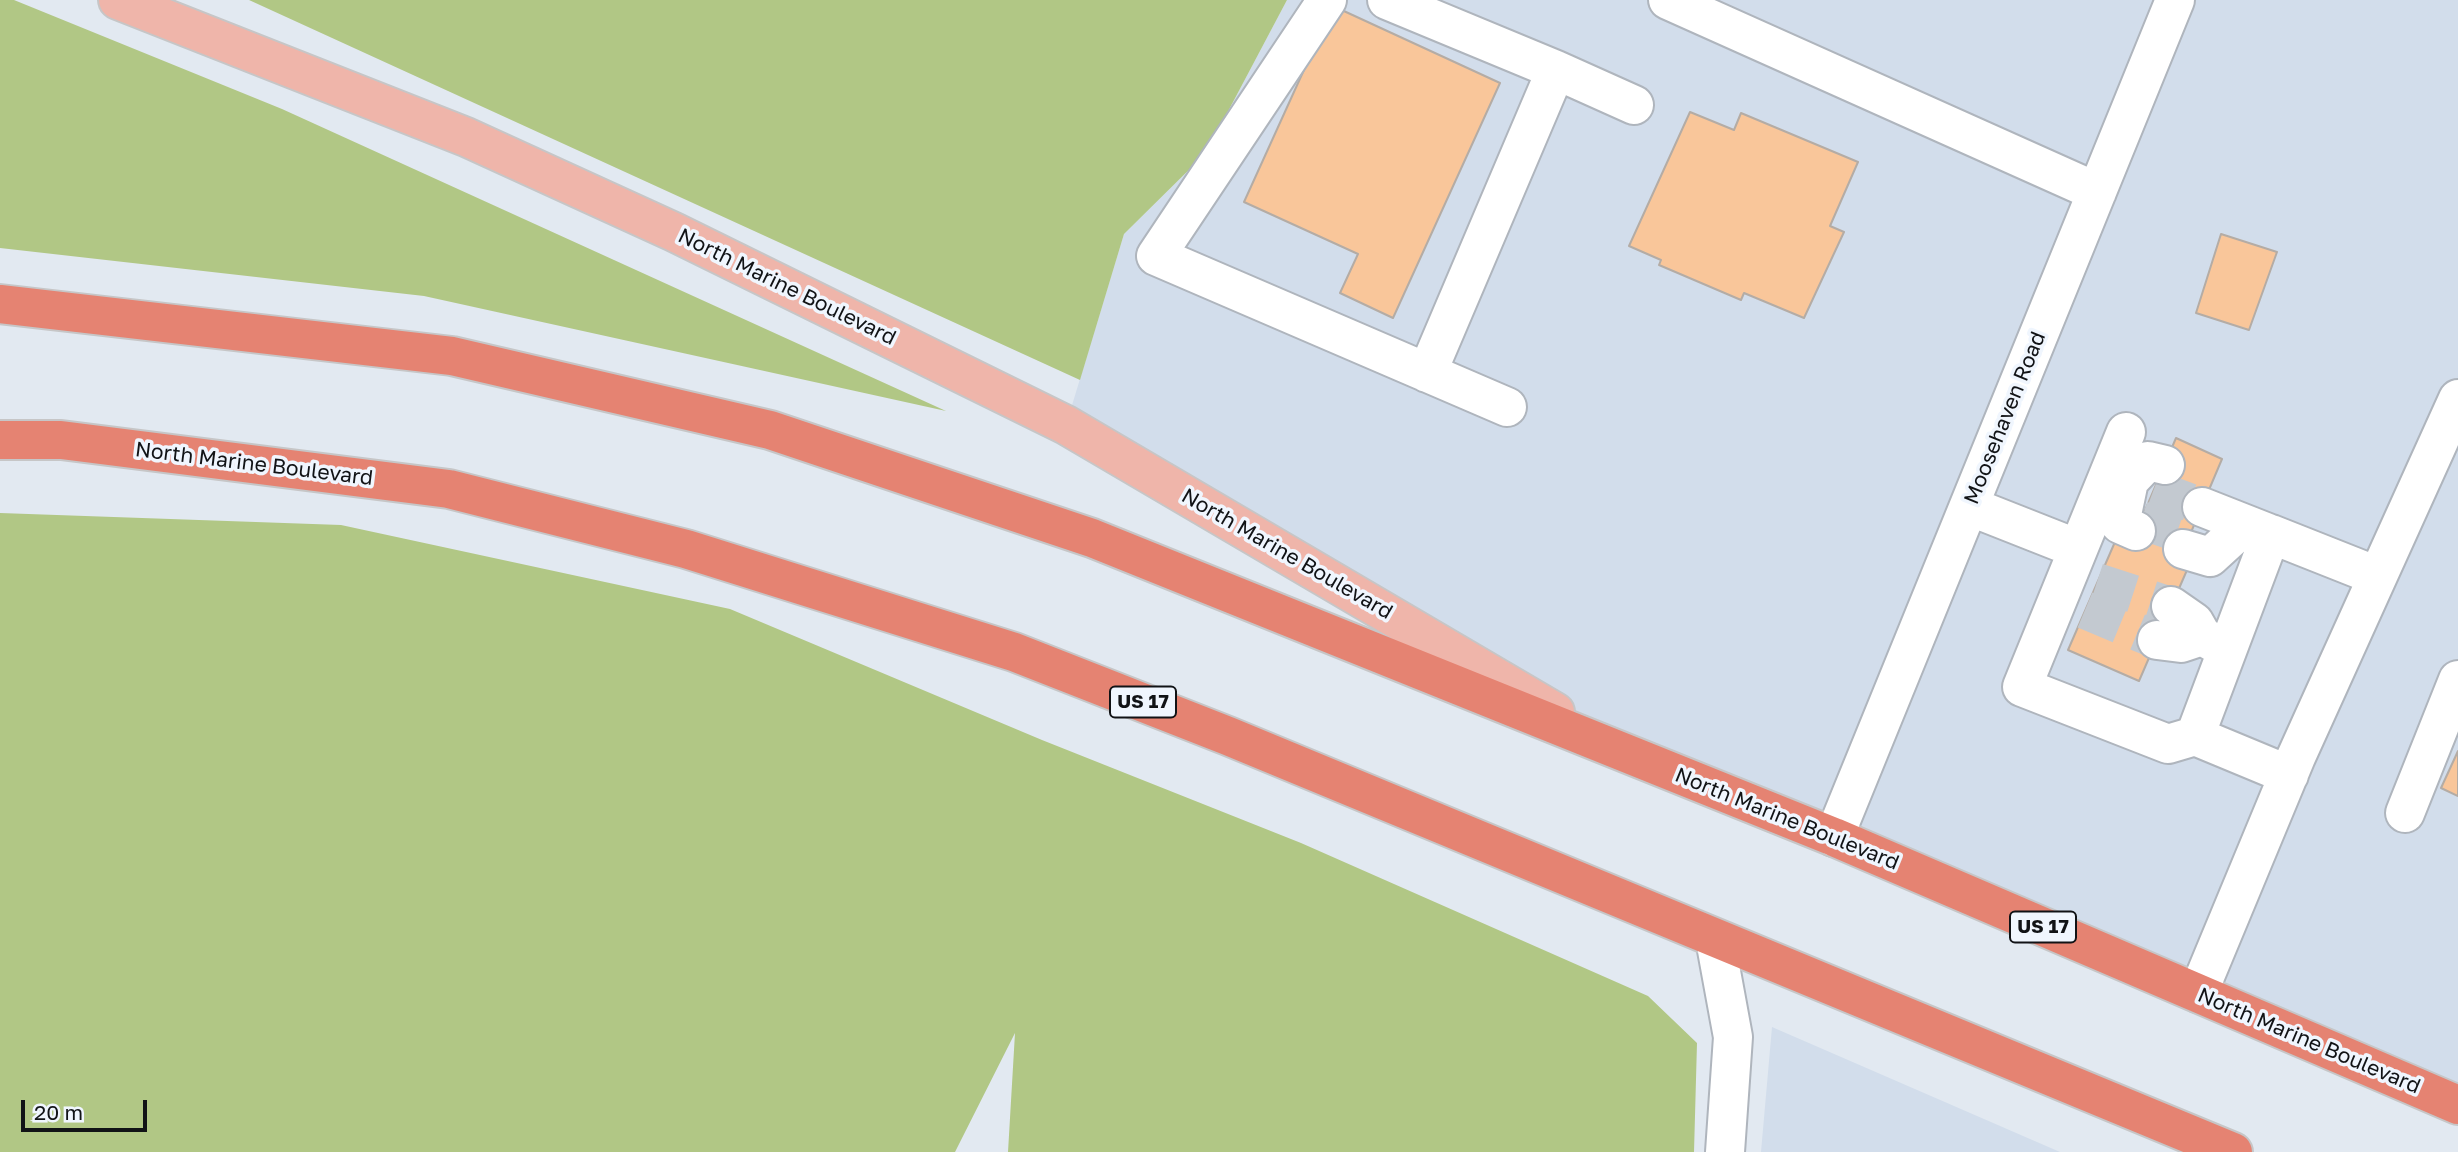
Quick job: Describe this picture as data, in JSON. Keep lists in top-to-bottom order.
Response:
{
  "streets": {
    "highway": ["North Marine Boulevard", "US 17"],
    "street": ["Moosehaven Road"]
  },
  "crossings": [
    ["North Marine Boulevard", "Moosehaven Road"],
    ["North Marine Boulevard", "US 17"]
  ],
  "scale_bar": "20 m"
}
